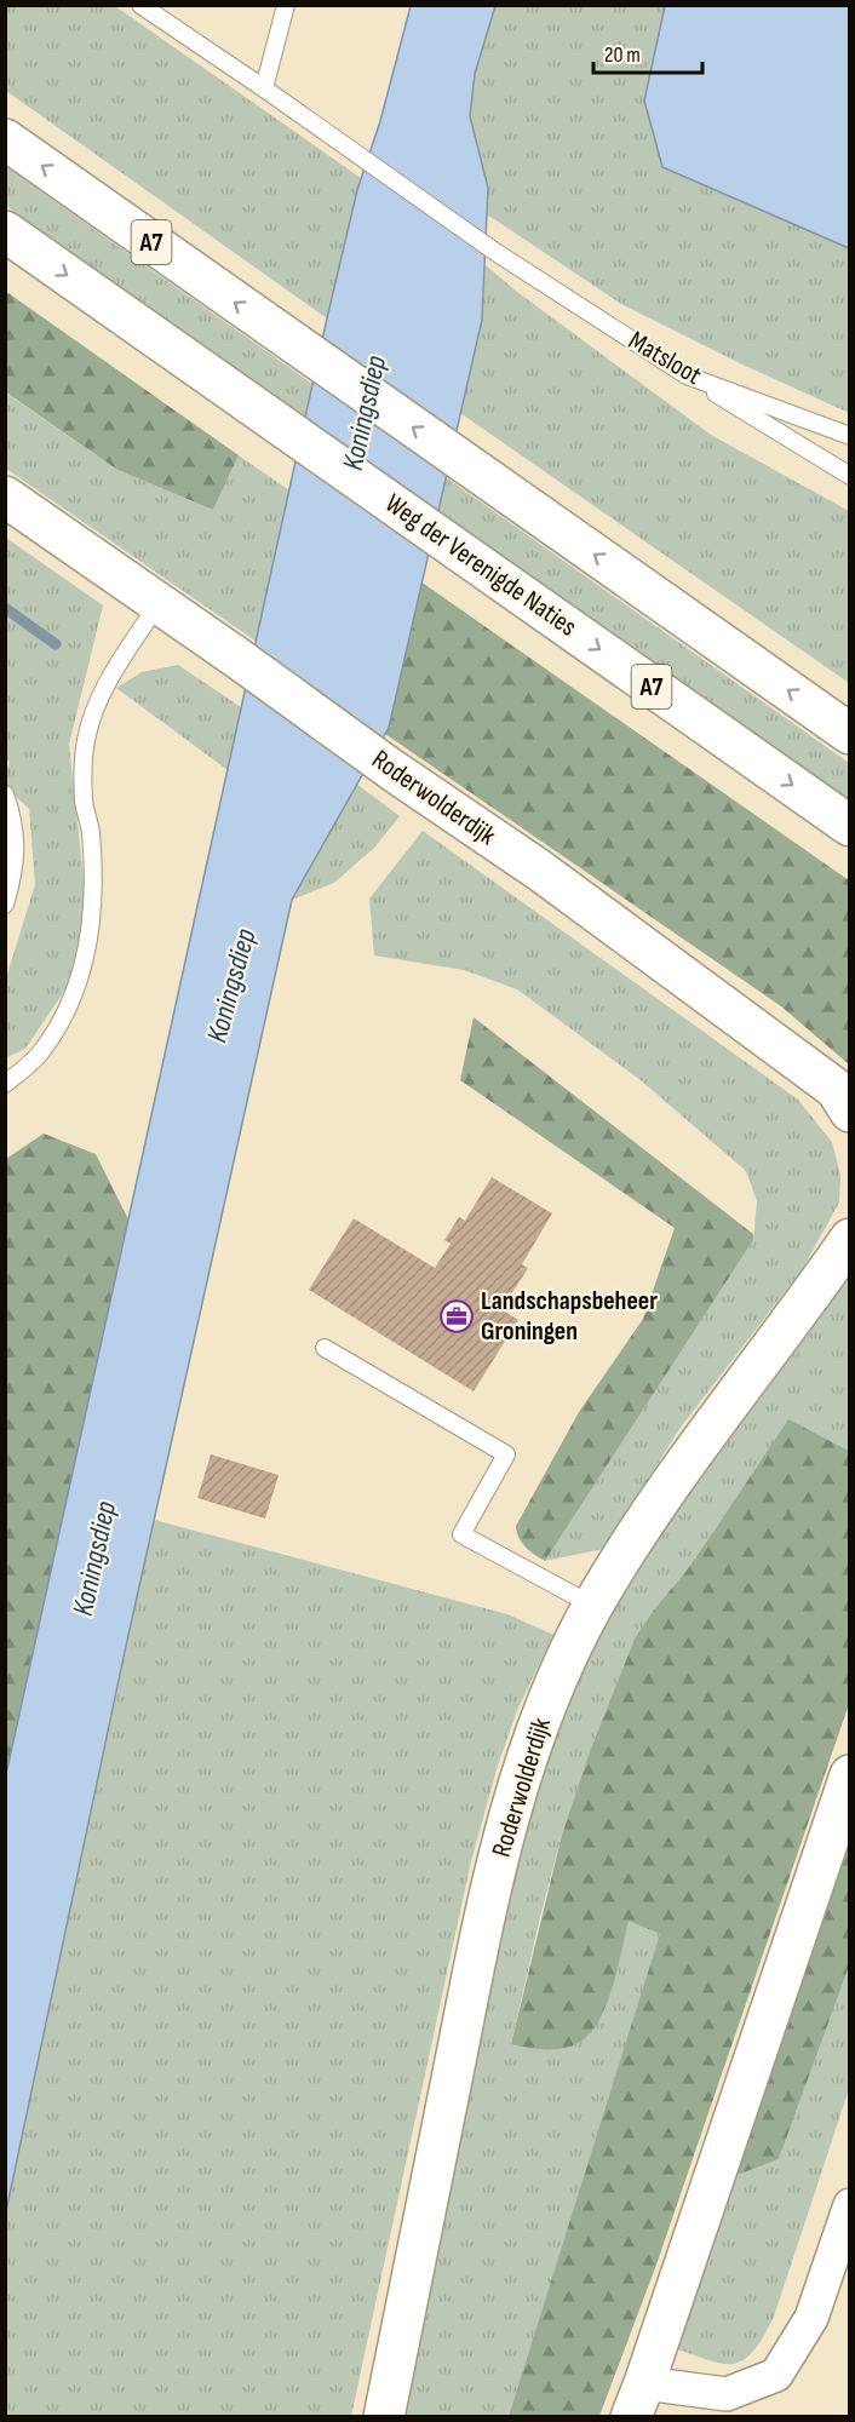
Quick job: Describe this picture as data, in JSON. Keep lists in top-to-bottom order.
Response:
{
  "streets": {
    "main road": ["A7", "Weg der Verenigde Naties", "Roderwolderdijk"],
    "lane": ["Matsloot"]
  },
  "water": ["Koningsdiep"],
  "places": {
    "office": ["Landschapsbeheer Groningen"]
  },
  "scale_bar": "20 m"
}
